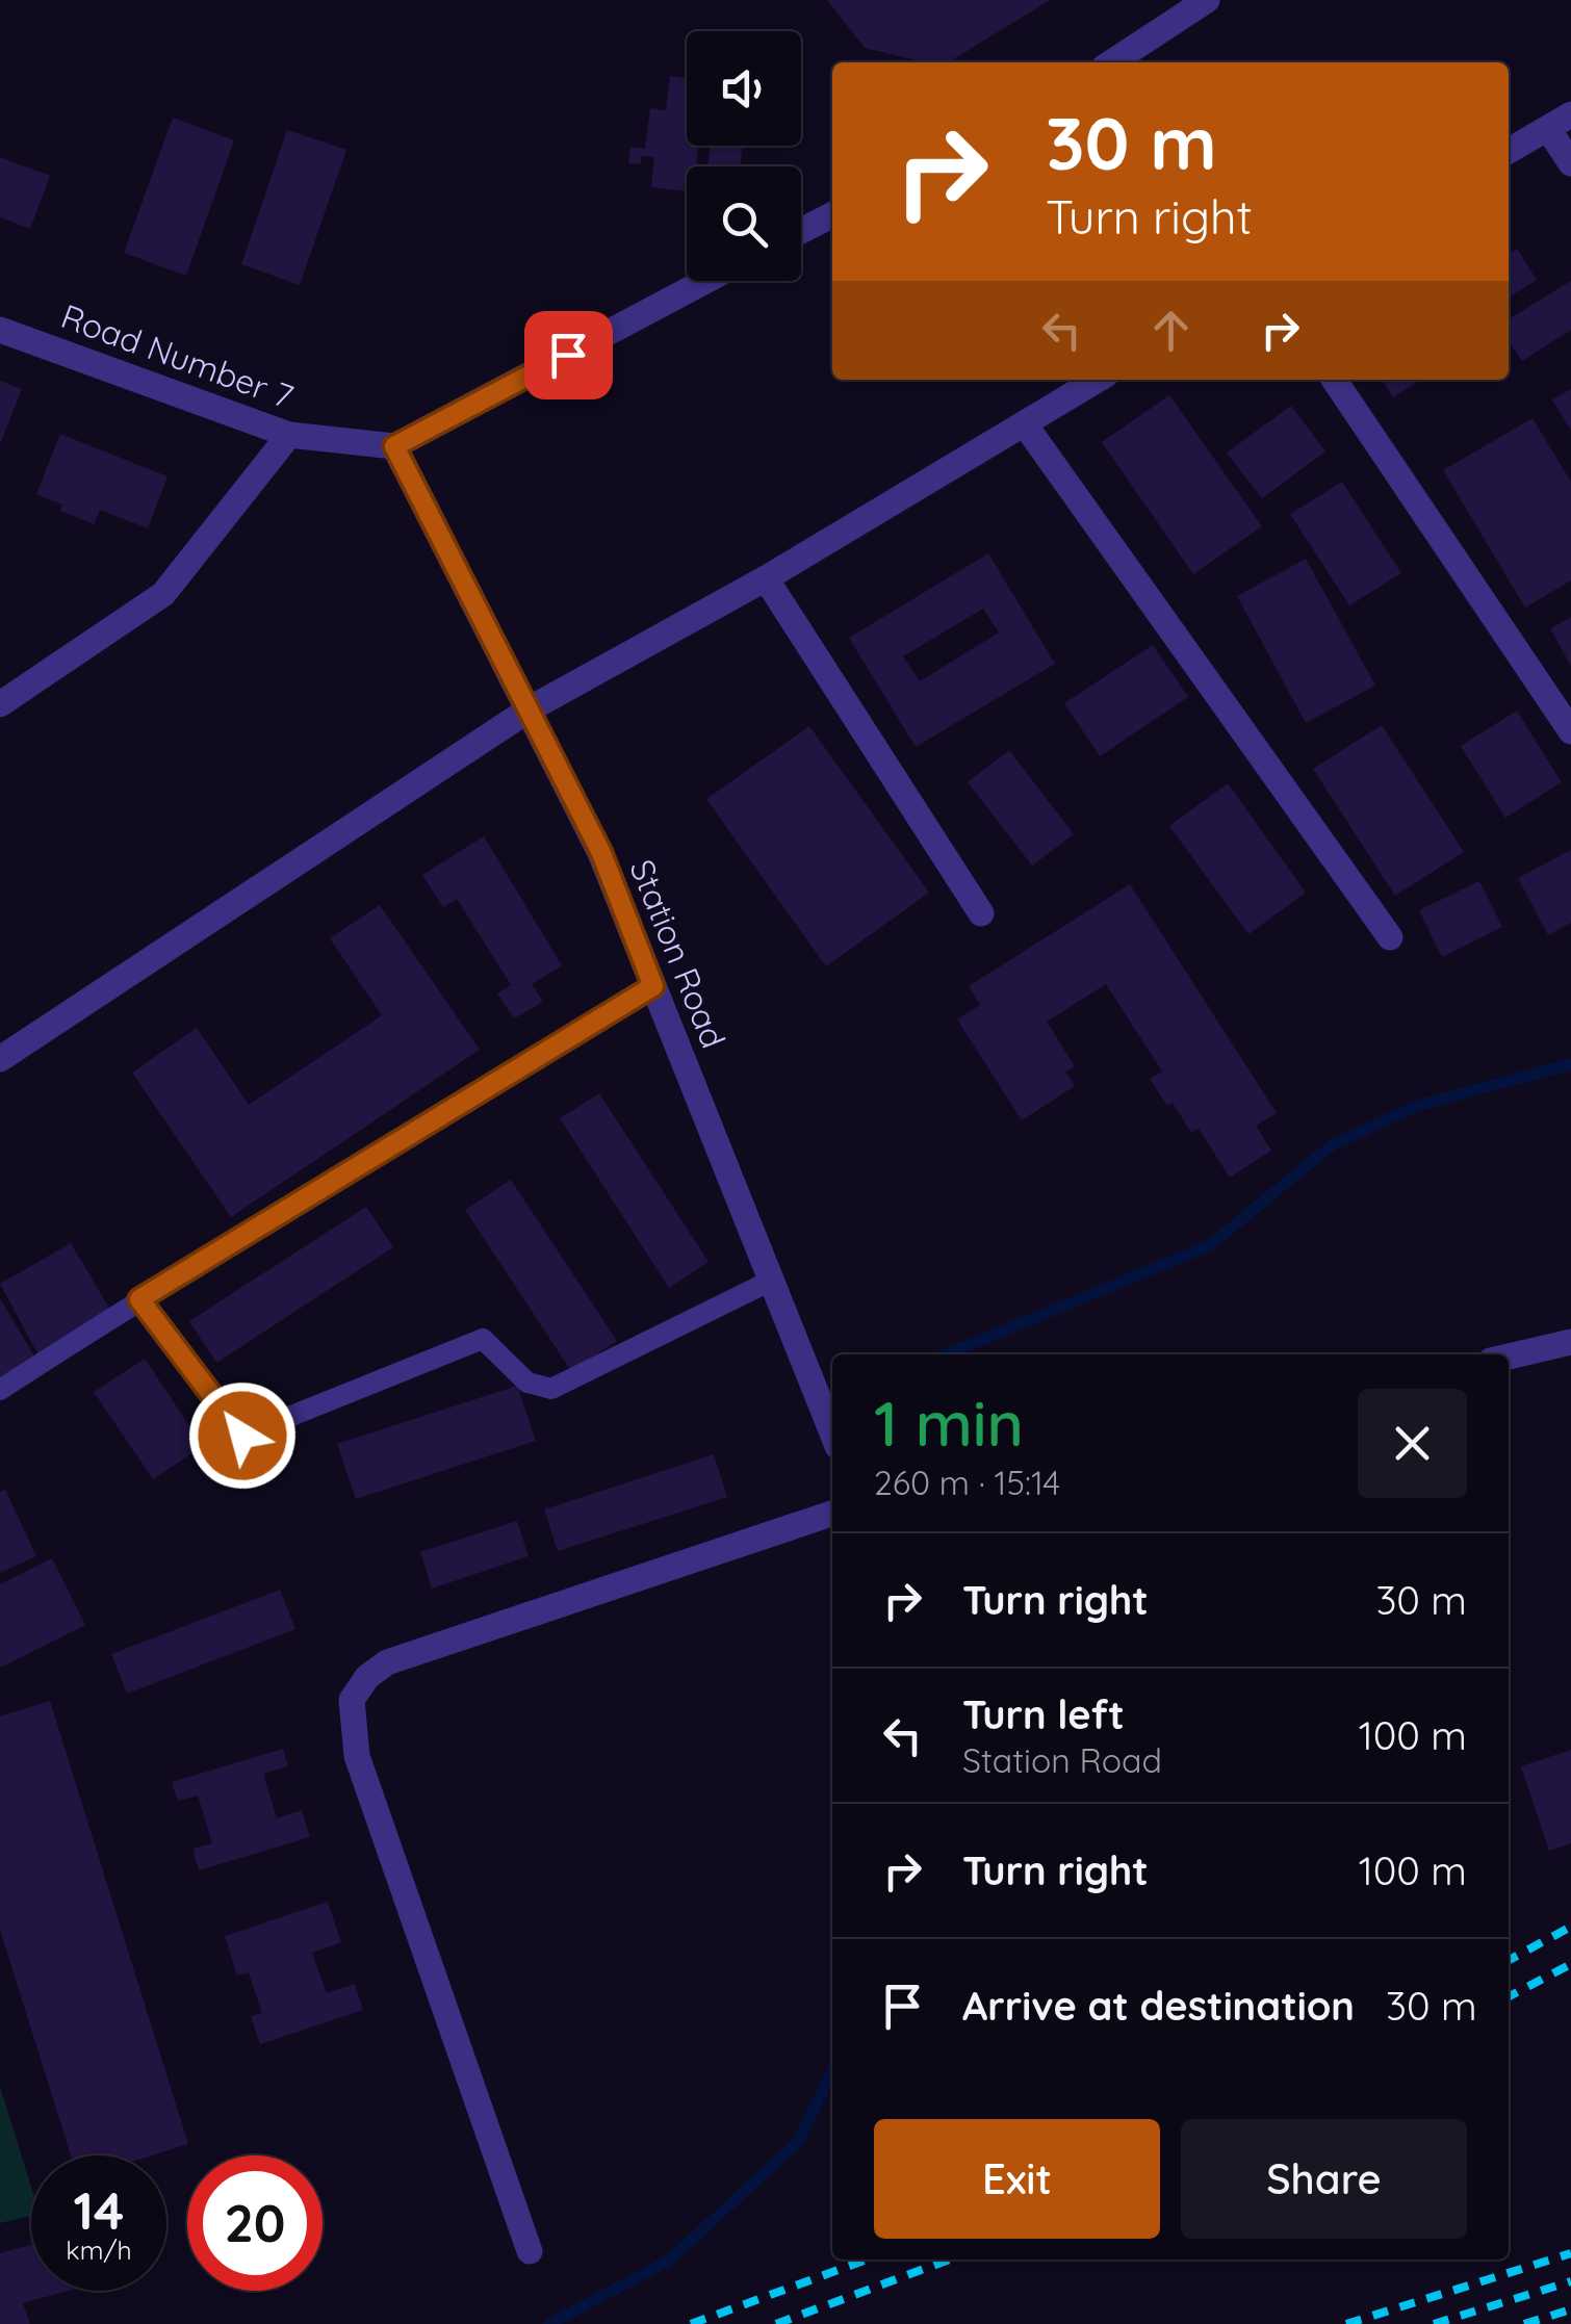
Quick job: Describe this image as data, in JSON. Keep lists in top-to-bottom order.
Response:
{
  "streets": {
    "street": ["Road Number 7", "Station Road"]
  },
  "crossings": [
    ["Road Number 7", "Station Road"]
  ],
  "page": {
    "turn": ["30 m", "Turn right"],
    "heading": ["1 min", "260 m · 15:14"],
    "list": [
      {
        "name": "Turn right",
        "value": "30 m"
      },
      {
        "name": "Turn left",
        "note": "Station Road",
        "value": "100 m"
      },
      {
        "name": "Turn right",
        "value": "100 m"
      },
      {
        "name": "Arrive at destination",
        "value": "30 m"
      }
    ],
    "buttons": ["Exit", "Share"],
    "speed": "14 km/h",
    "limit": "20"
  }
}
